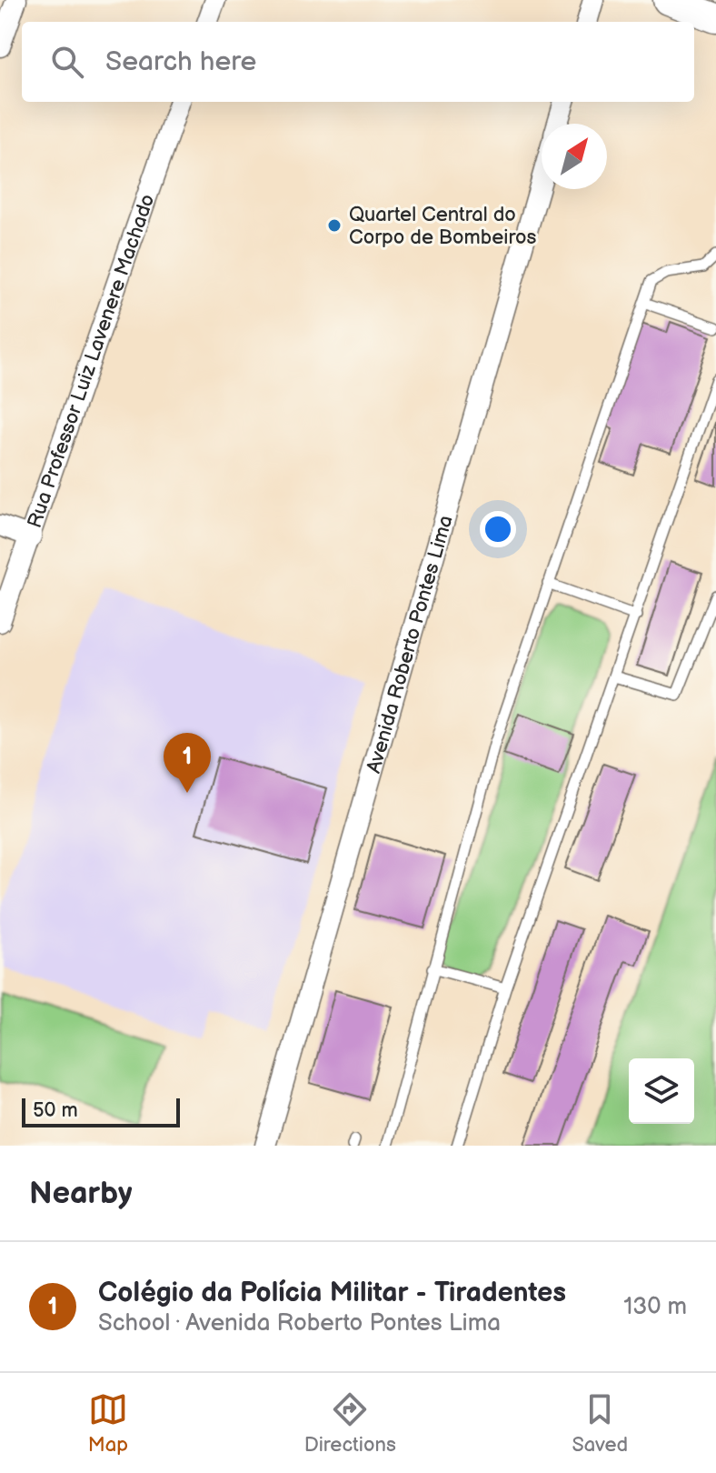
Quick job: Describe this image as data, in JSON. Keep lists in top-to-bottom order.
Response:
{
  "streets": {
    "street": ["Rua Professor Luiz Lavenere Machado", "Avenida Roberto Pontes Lima"]
  },
  "places": ["Quartel Central do Corpo de Bombeiros"],
  "scale_bar": "50 m",
  "north": "top right",
  "page": {
    "search": "Search here",
    "pins": "1",
    "scale": "50 m",
    "heading": "Nearby",
    "list": [
      {
        "mark": "1",
        "name": "Colégio da Polícia Militar - Tiradentes",
        "note": "School · Avenida Roberto Pontes Lima",
        "value": "130 m"
      }
    ],
    "nav": ["Map", "Directions", "Saved"]
  }
}
